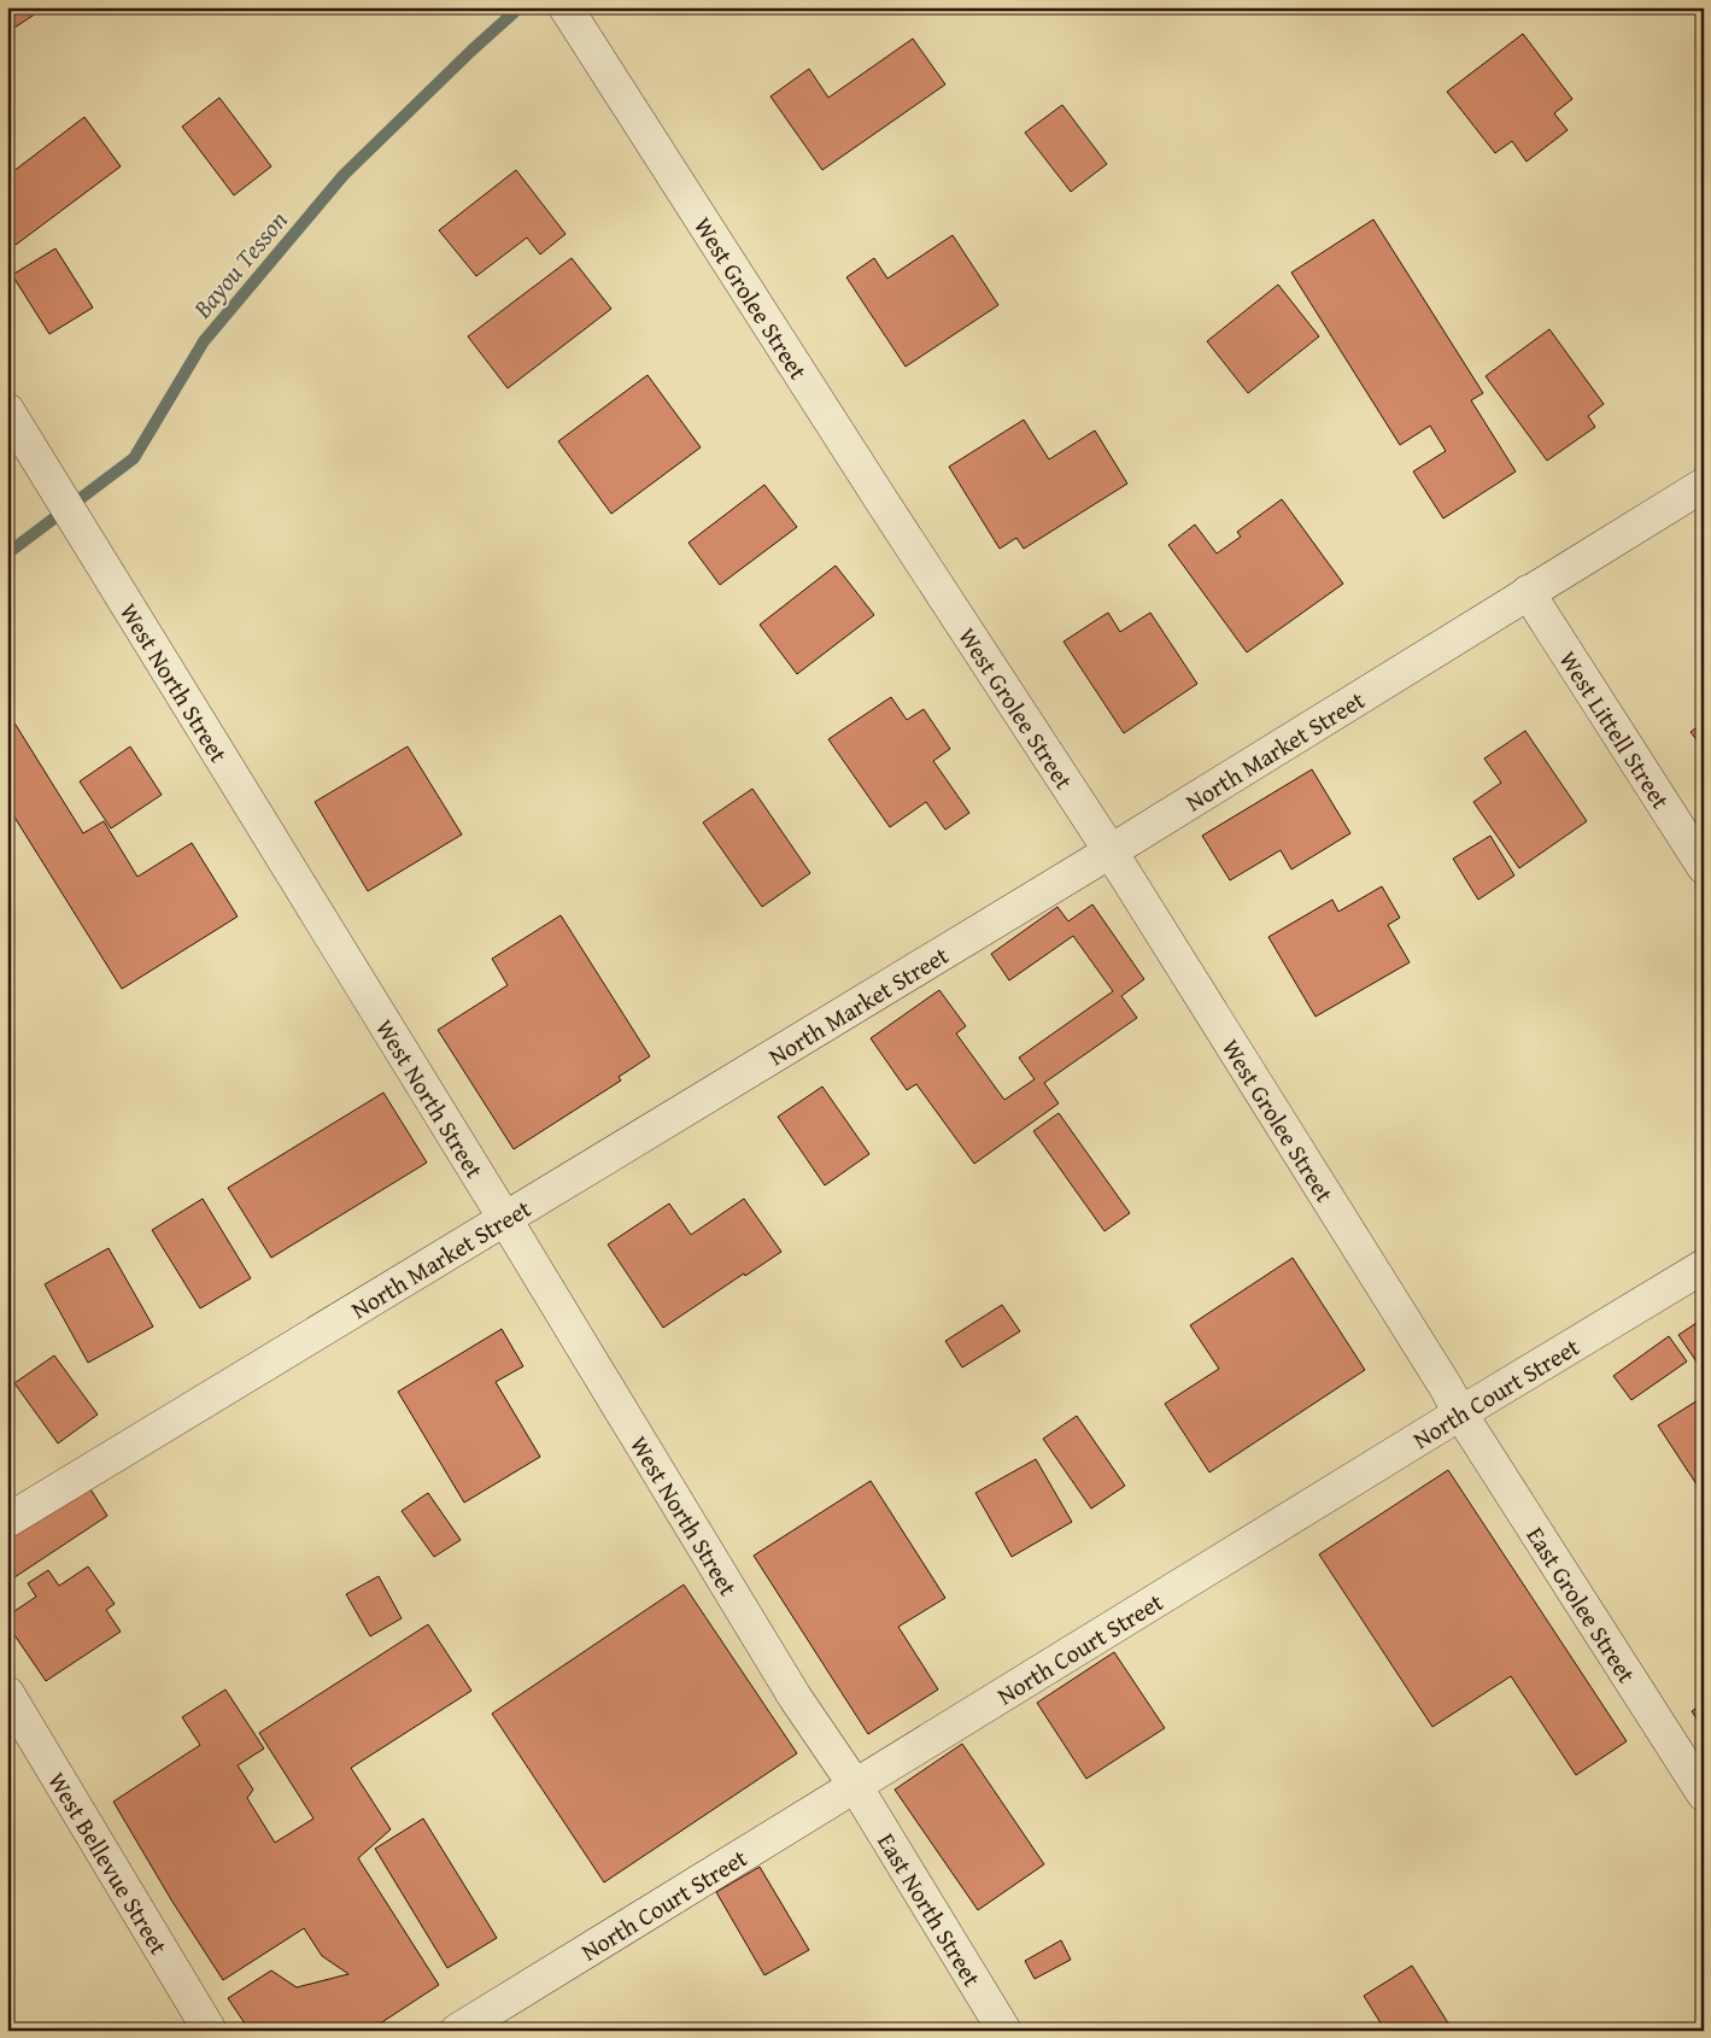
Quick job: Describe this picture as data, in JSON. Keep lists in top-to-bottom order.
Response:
{
  "streets": {
    "street": [
      "West Grolee Street",
      "West North Street",
      "West Littell Street",
      "North Market Street",
      "North Court Street",
      "East Grolee Street",
      "West Bellevue Street",
      "East North Street"
    ]
  },
  "crossings": [
    ["West Grolee Street", "North Market Street"],
    ["West Grolee Street", "North Court Street"],
    ["West Grolee Street", "East Grolee Street"],
    ["West North Street", "North Market Street"],
    ["West North Street", "North Court Street"],
    ["West North Street", "East North Street"],
    ["West Littell Street", "North Market Street"],
    ["North Court Street", "East Grolee Street"],
    ["North Court Street", "East North Street"]
  ],
  "water": ["Bayou Tesson"]
}
